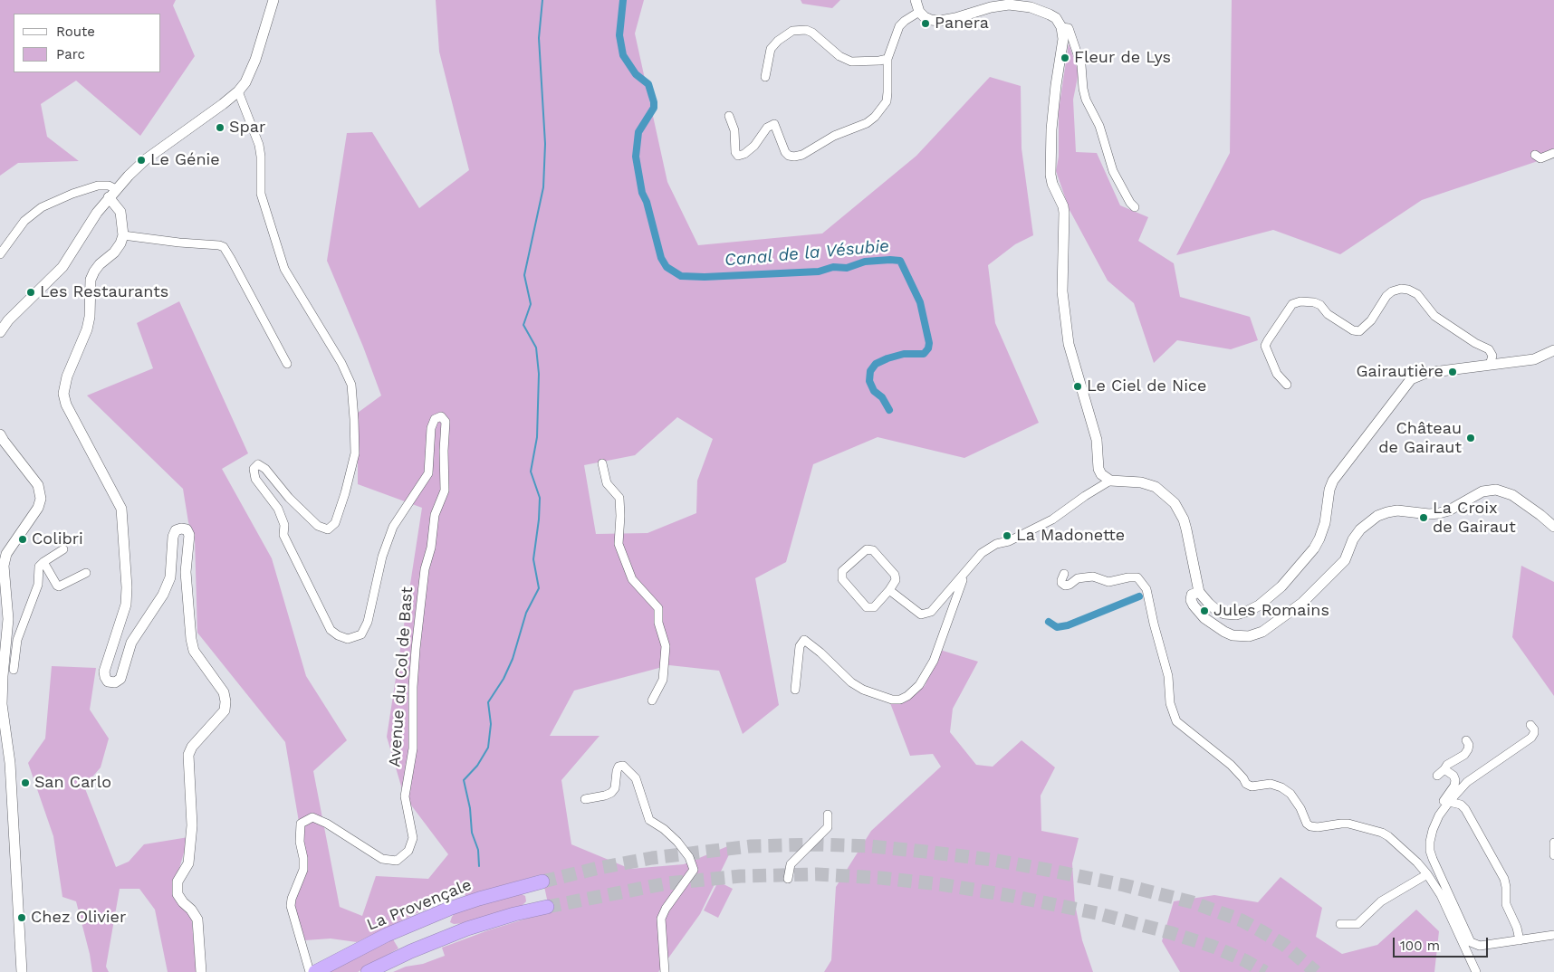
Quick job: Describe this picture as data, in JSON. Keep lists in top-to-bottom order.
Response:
{
  "streets": {
    "highway": ["La Provençale"],
    "street": ["Avenue du Col de Bast"]
  },
  "crossings": [
    ["Avenue du Col de Bast", "La Provençale"]
  ],
  "water": ["Canal de la Vésubie"],
  "places": [
    "Panera",
    "Fleur de Lys",
    "Spar",
    "Le Génie",
    "Les Restaurants",
    "Gairautière",
    "Le Ciel de Nice",
    "Château de Gairaut",
    "La Croix de Gairaut",
    "La Madonette",
    "Colibri",
    "Jules Romains",
    "San Carlo",
    "Chez Olivier"
  ],
  "legend": ["Route", "Parc"],
  "scale_bar": "100 m"
}
